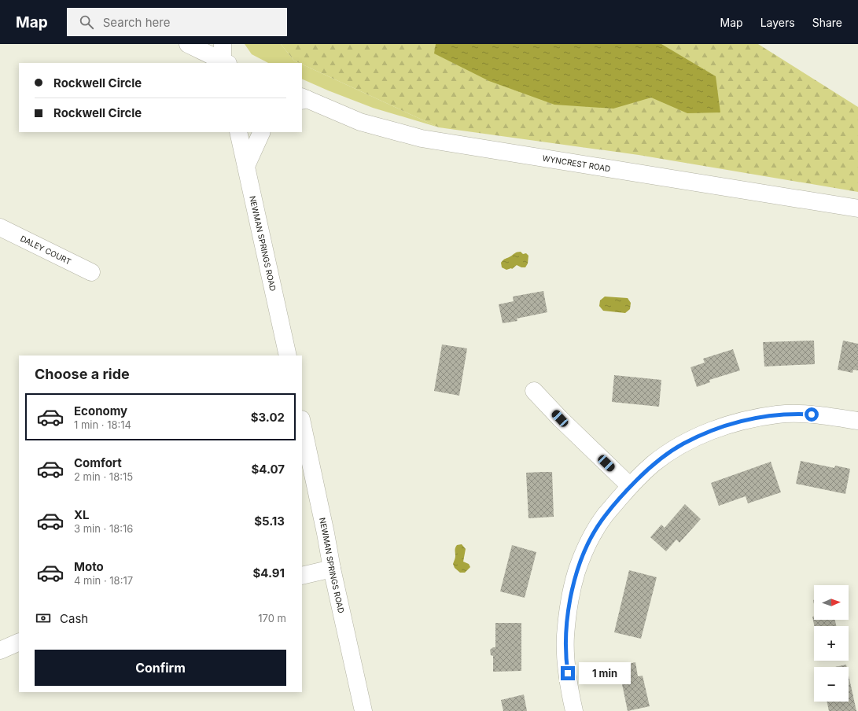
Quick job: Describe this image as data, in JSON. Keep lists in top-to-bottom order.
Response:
{
  "streets": {
    "street": ["WYNCREST ROAD", "NEWMAN SPRINGS ROAD", "DALEY COURT"]
  },
  "north": "right",
  "page": {
    "header": "Map",
    "search": "Search here",
    "nav": ["Map", "Layers", "Share"],
    "banner": ["Rockwell Circle", "Rockwell Circle"],
    "heading": "Choose a ride",
    "list": [
      {
        "name": "Economy",
        "note": "1 min · 18:14",
        "value": "$3.02"
      },
      {
        "name": "Comfort",
        "note": "2 min · 18:15",
        "value": "$4.07"
      },
      {
        "name": "XL",
        "note": "3 min · 18:16",
        "value": "$5.13"
      },
      {
        "name": "Moto",
        "note": "4 min · 18:17",
        "value": "$4.91"
      }
    ],
    "map_buttons": ["+", "−"],
    "pay": ["Cash", "170 m"],
    "buttons": "Confirm",
    "bubble": "1 min"
  }
}
